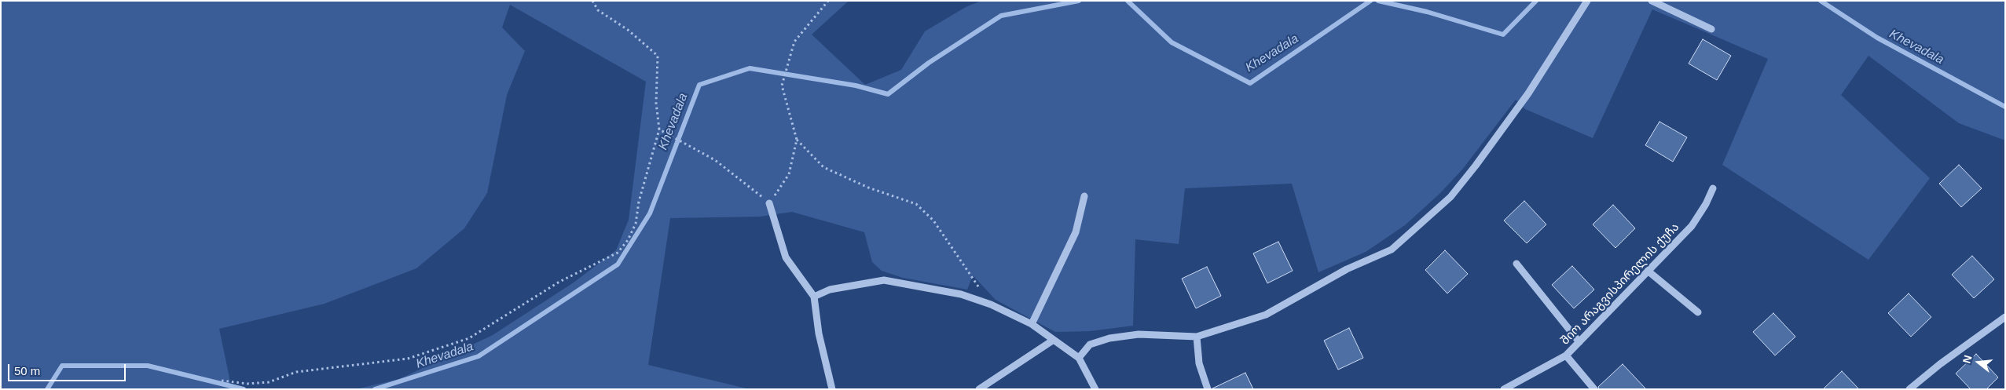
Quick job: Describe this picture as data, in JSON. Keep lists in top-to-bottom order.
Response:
{
  "streets": {
    "street": ["შიო არაგვისპირელის ქუჩა"]
  },
  "water": ["Khevadala"],
  "scale_bar": "50 m",
  "north": "left"
}
